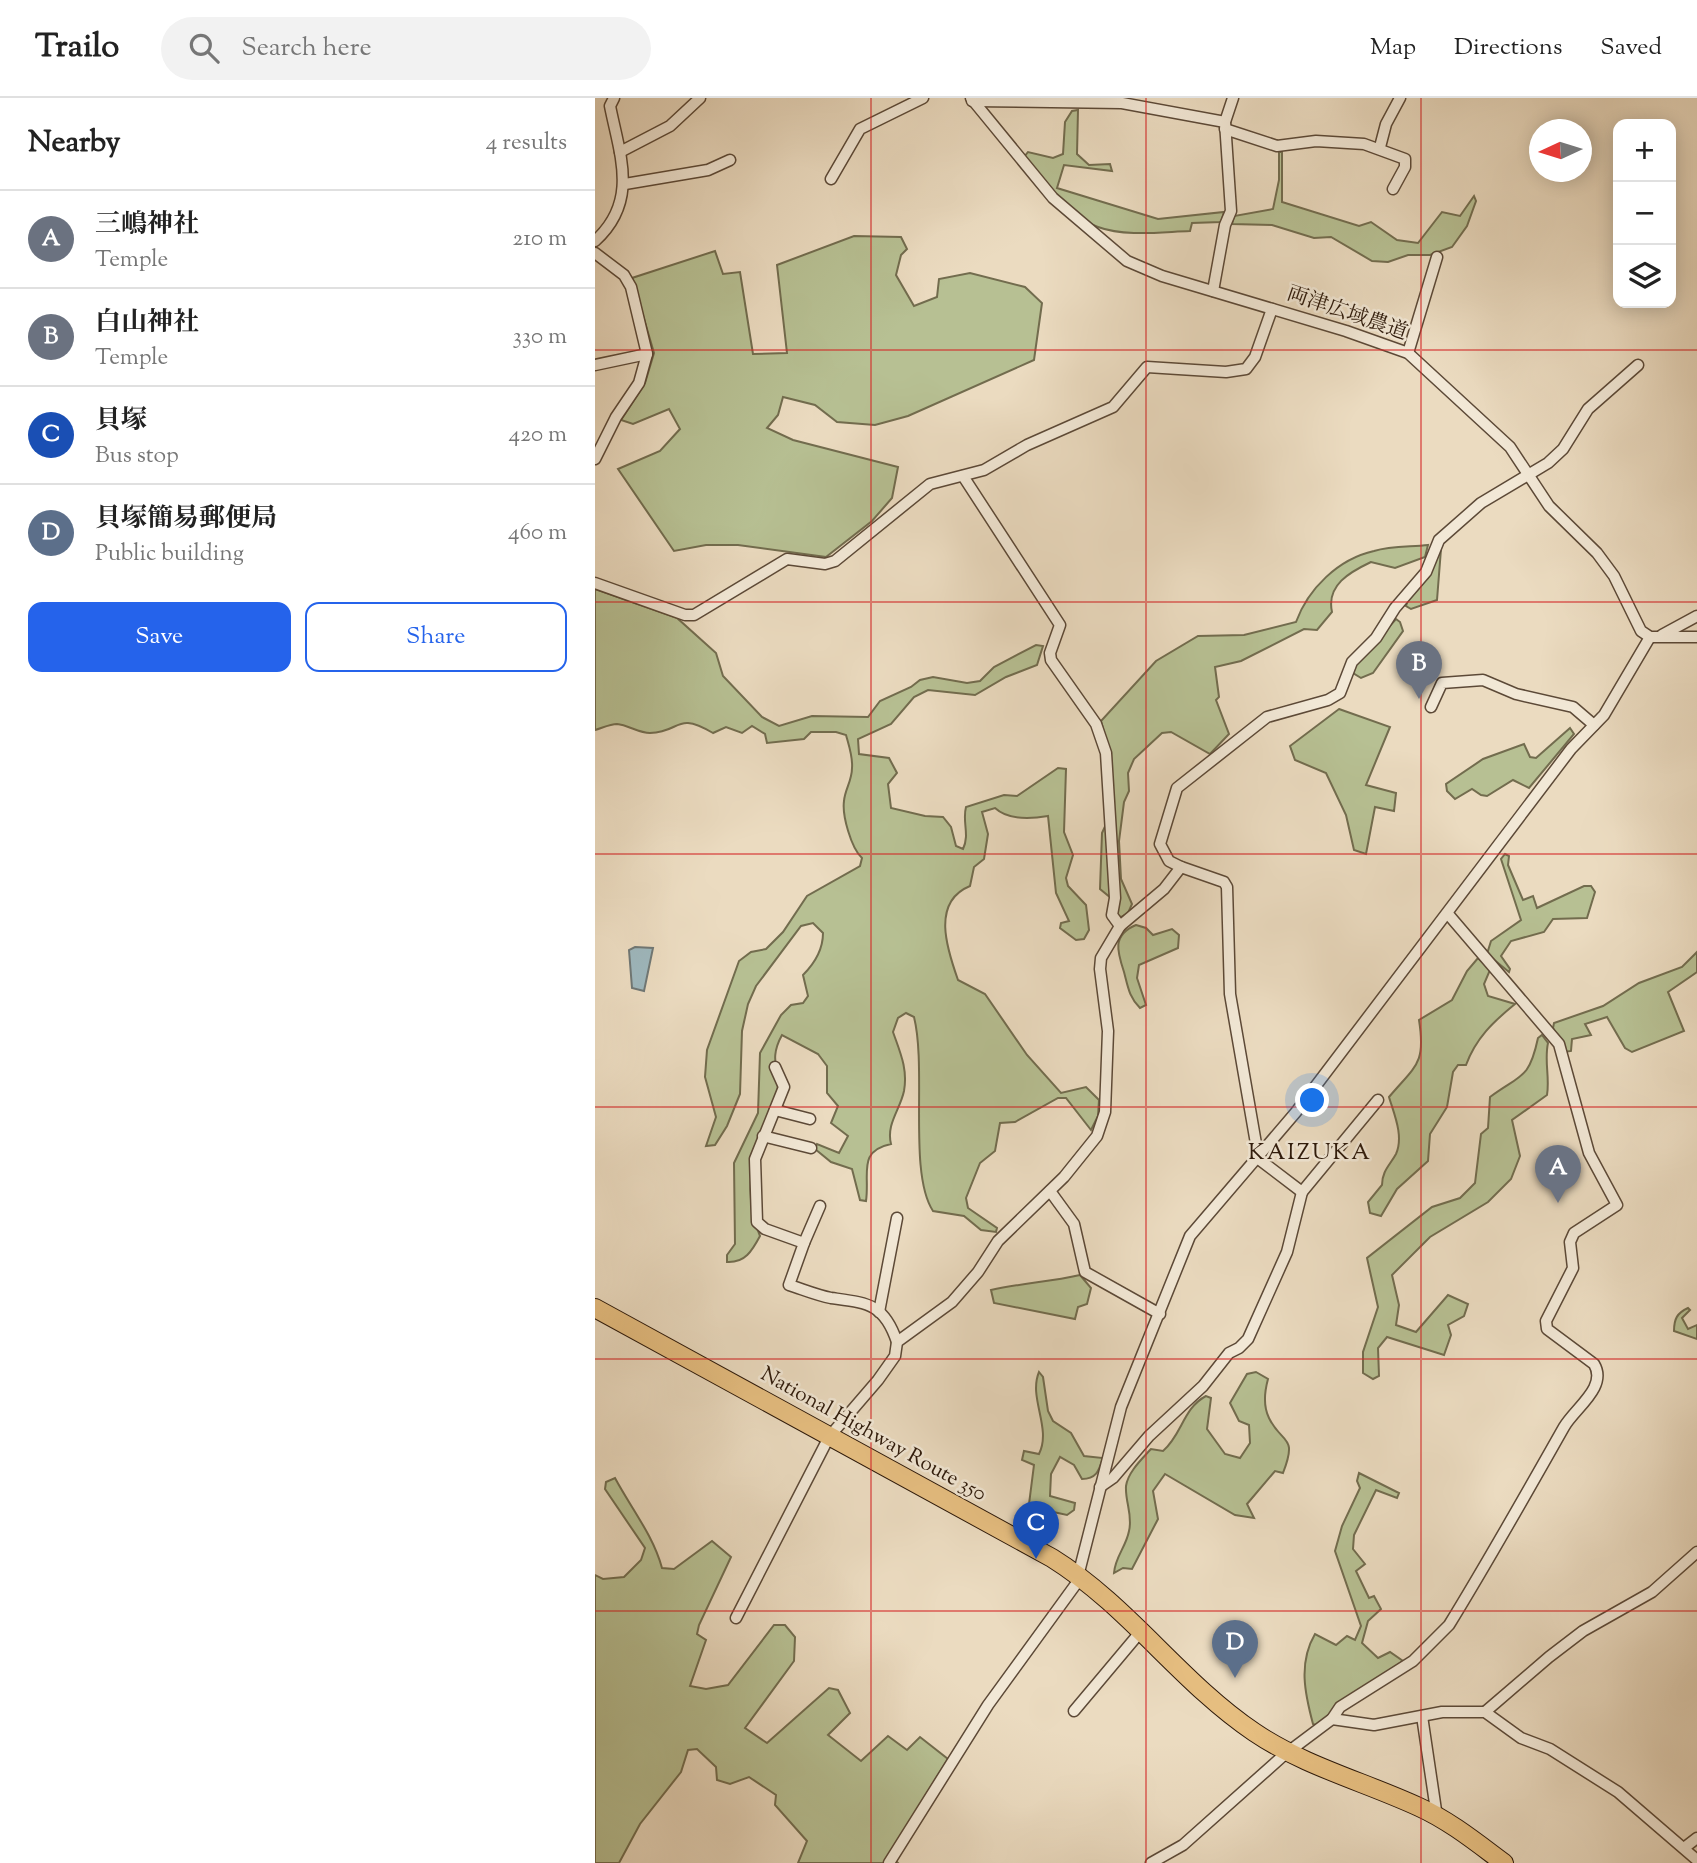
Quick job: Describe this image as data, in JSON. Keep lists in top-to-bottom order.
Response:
{
  "streets": {
    "highway": ["National Highway Route 350"],
    "street": ["両津広域農道"]
  },
  "districts": ["KAIZUKA"],
  "north": "left",
  "page": {
    "header": "Trailo",
    "search": "Search here",
    "nav": ["Map", "Directions", "Saved"],
    "heading": ["Nearby", "4 results"],
    "map_buttons": ["+", "−"],
    "list": [
      {
        "mark": "A",
        "name": "三嶋神社",
        "note": "Temple",
        "value": "210 m"
      },
      {
        "mark": "B",
        "name": "白山神社",
        "note": "Temple",
        "value": "330 m"
      },
      {
        "mark": "C",
        "name": "貝塚",
        "note": "Bus stop",
        "value": "420 m"
      },
      {
        "mark": "D",
        "name": "貝塚簡易郵便局",
        "note": "Public building",
        "value": "460 m"
      }
    ],
    "buttons": ["Save", "Share"],
    "pins": [
      "B",
      "A",
      "C",
      "D"
    ]
  }
}
